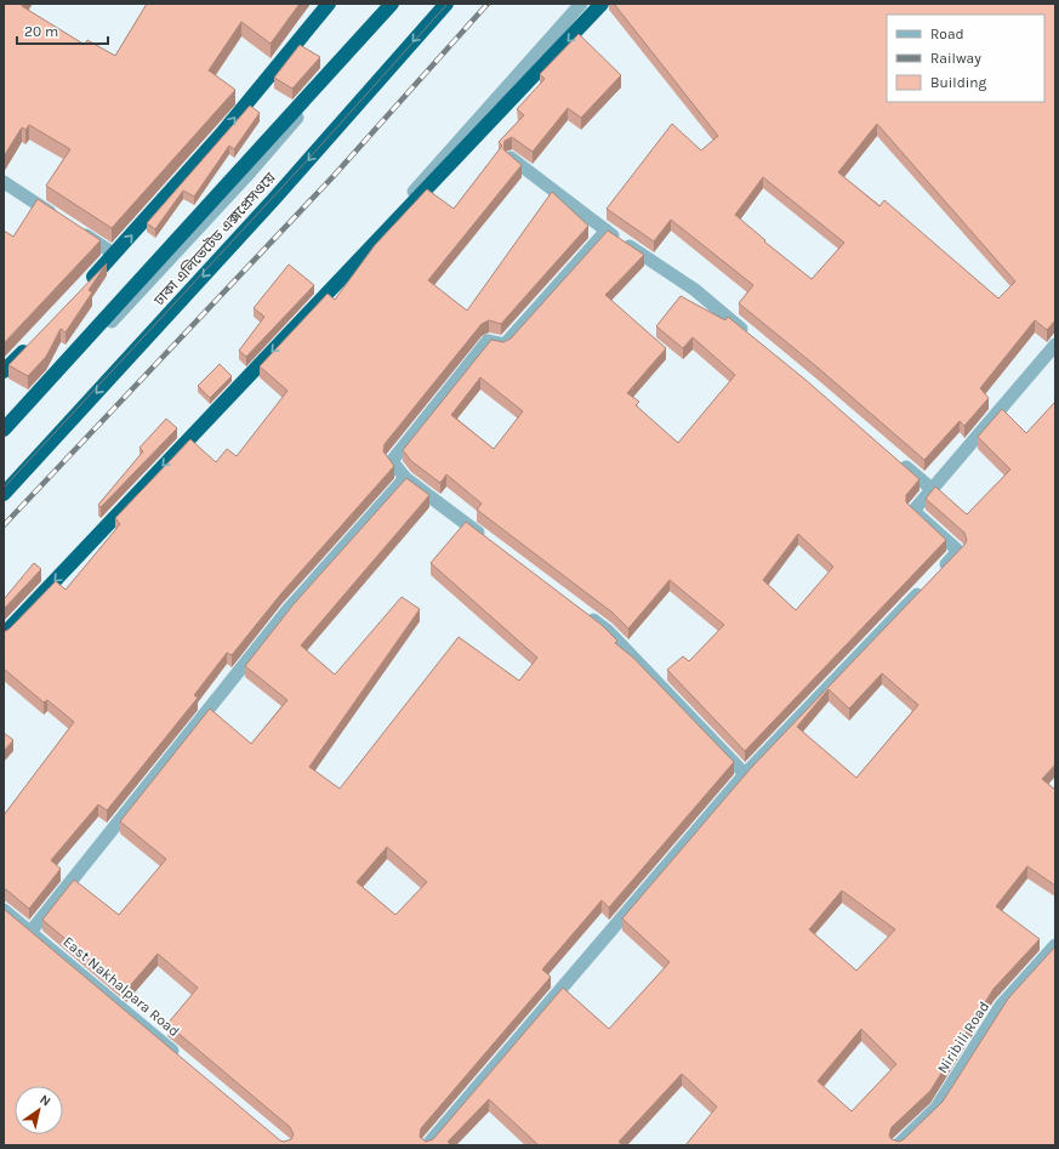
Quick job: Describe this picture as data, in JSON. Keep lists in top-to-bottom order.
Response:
{
  "streets": {
    "highway": ["ঢাকা এলিভেটেড এক্সপ্রেসওয়ে"],
    "street": ["East Nakhalpara Road", "Niribili Road"]
  },
  "legend": ["Road", "Railway", "Building"],
  "scale_bar": "20 m",
  "north": "top right"
}
